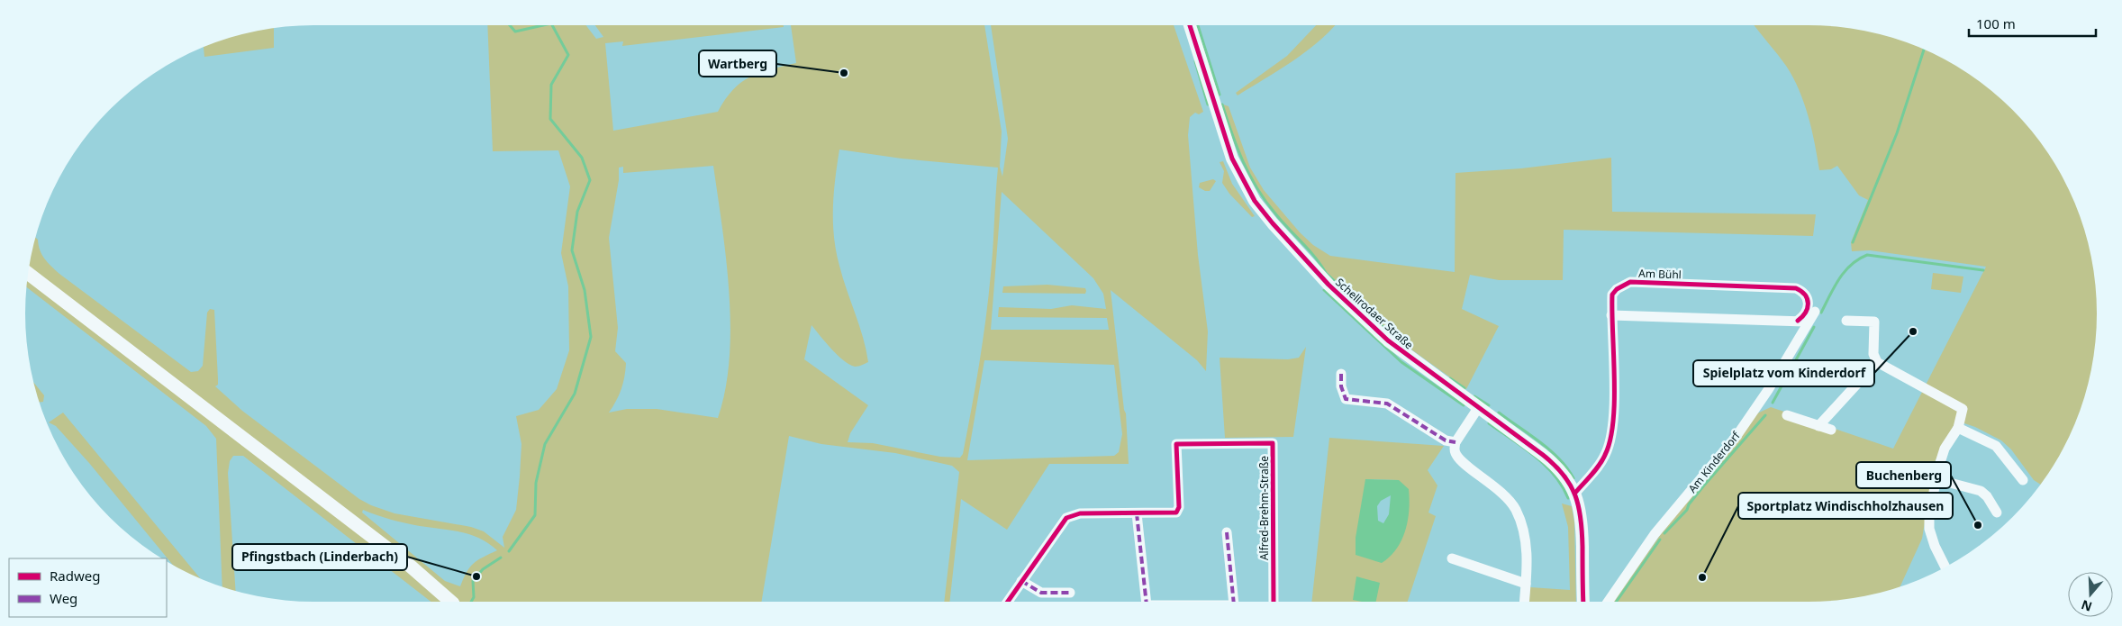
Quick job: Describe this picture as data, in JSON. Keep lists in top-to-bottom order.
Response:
{
  "streets": {
    "street": [
      "Am Bühl",
      "Schellrodaer Straße",
      "Am Kinderdorf",
      "Alfred-Brehm-Straße"
    ]
  },
  "crossings": [
    ["Am Bühl", "Schellrodaer Straße"],
    ["Am Bühl", "Am Kinderdorf"]
  ],
  "places": [
    "Wartberg",
    "Spielplatz vom Kinderdorf",
    "Buchenberg",
    "Pfingstbach (Linderbach)",
    "Sportplatz Windischholzhausen"
  ],
  "legend": ["Radweg", "Weg"],
  "scale_bar": "100 m",
  "north": "bottom"
}
